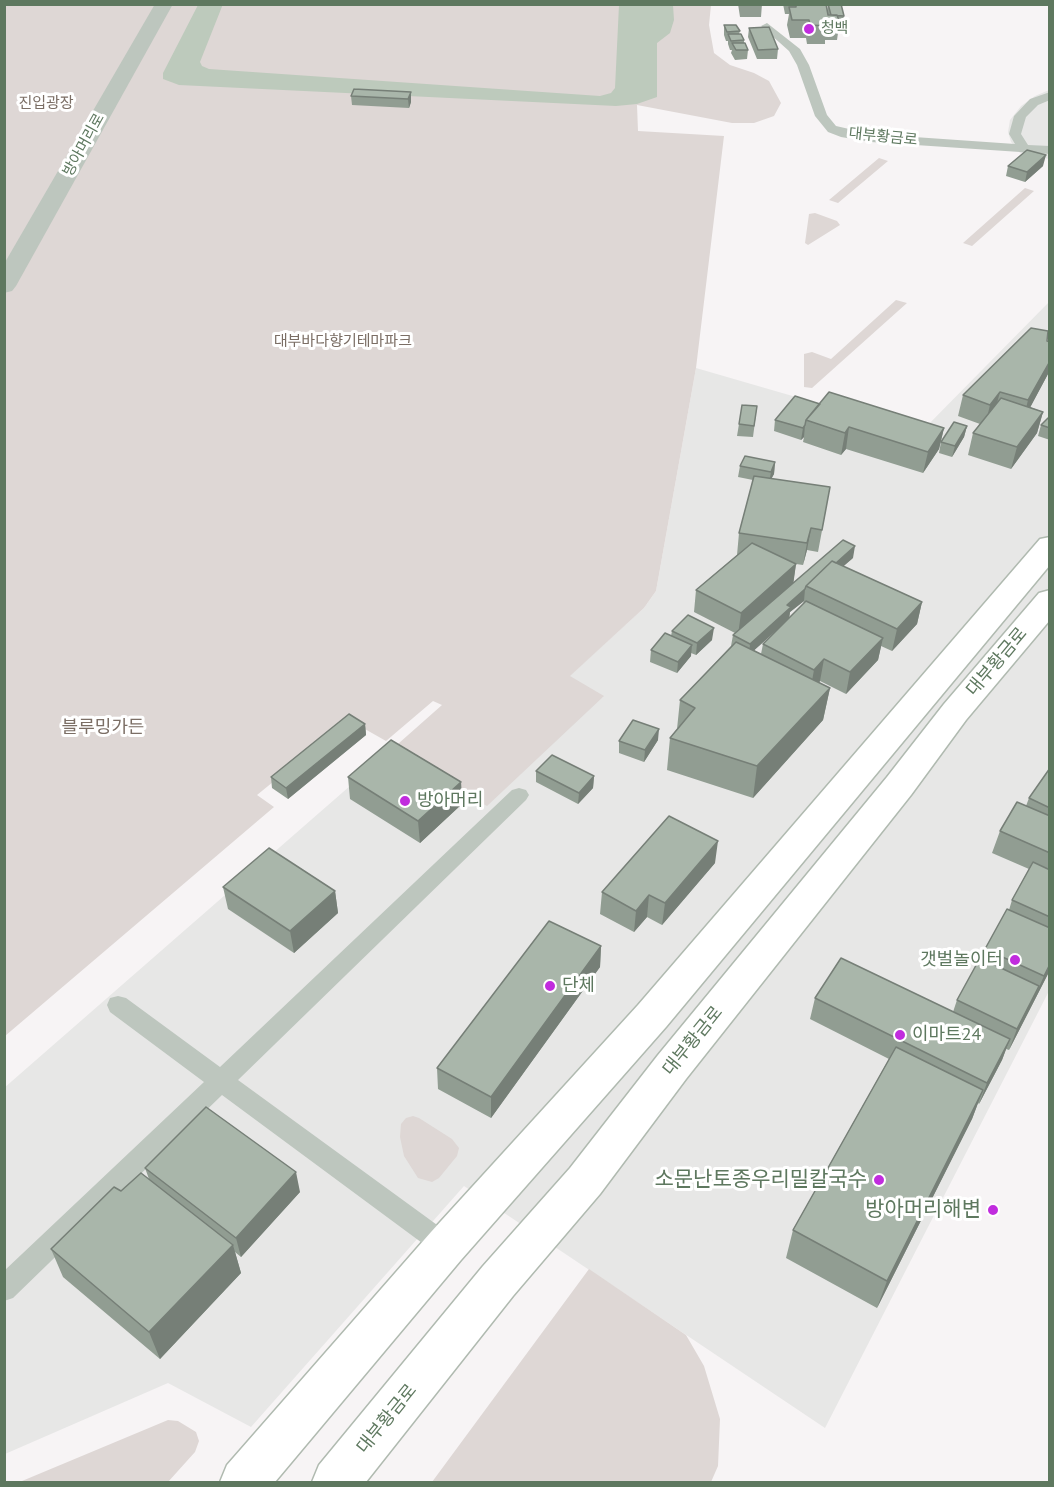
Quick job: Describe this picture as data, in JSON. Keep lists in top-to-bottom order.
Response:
{
  "streets": {
    "main road": ["대부황금로"],
    "street": ["방아머리로"]
  },
  "parks": ["진입광장", "대부바다향기테마파크", "블루밍가든"],
  "places": [
    "청백",
    "방아머리",
    "갯벌놀이터",
    "단체",
    "이마트24",
    "소문난토종우리밀칼국수",
    "방아머리해변"
  ]
}
